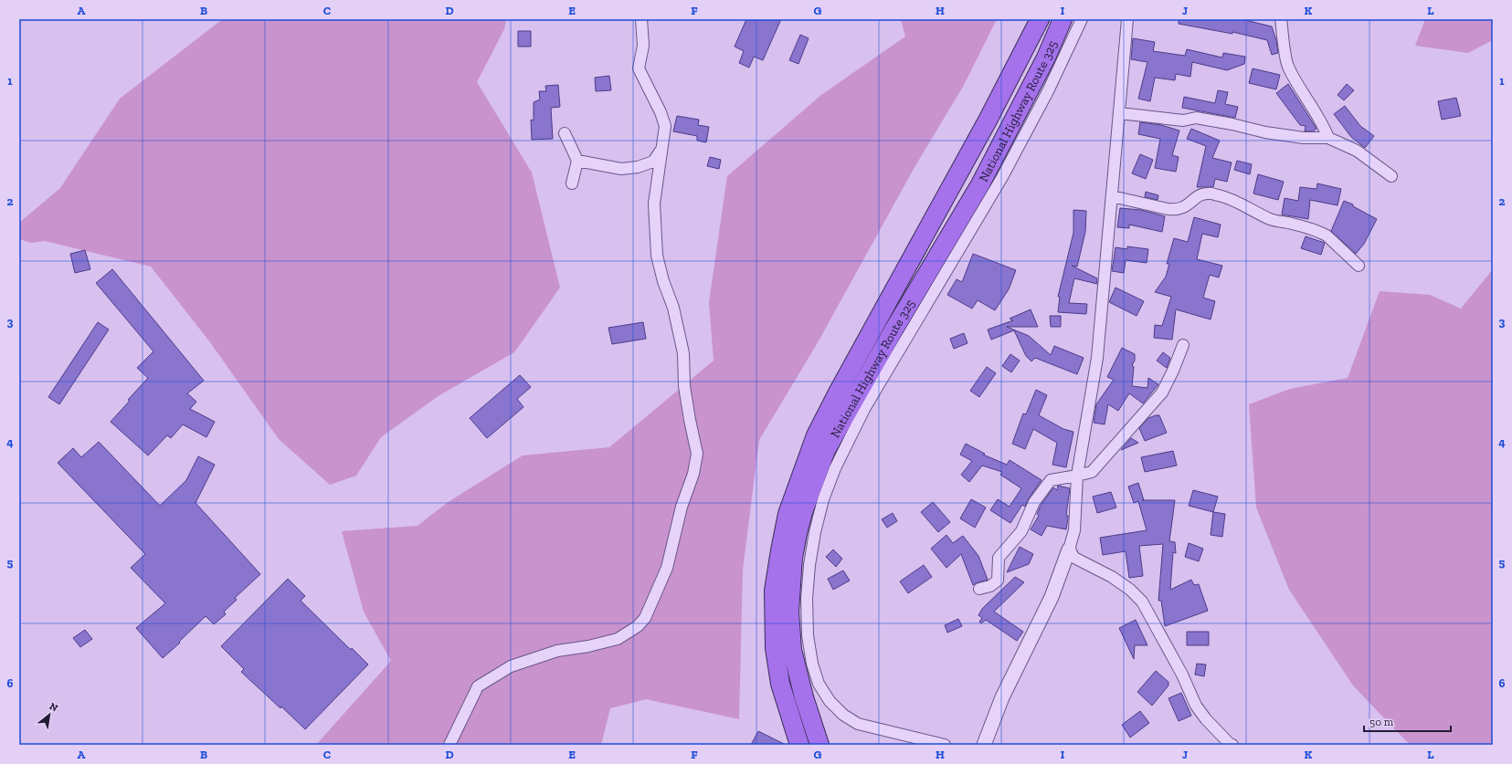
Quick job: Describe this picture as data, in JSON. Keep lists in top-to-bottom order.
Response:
{
  "streets": {
    "highway": ["National Highway Route 325"]
  },
  "scale_bar": "50 m",
  "north": "top right",
  "grid": {
    "columns": [
      "A",
      "B",
      "C",
      "D",
      "E",
      "F",
      "G",
      "H",
      "I",
      "J",
      "K",
      "L"
    ],
    "rows": [
      "1",
      "2",
      "3",
      "4",
      "5",
      "6"
    ]
  }
}
